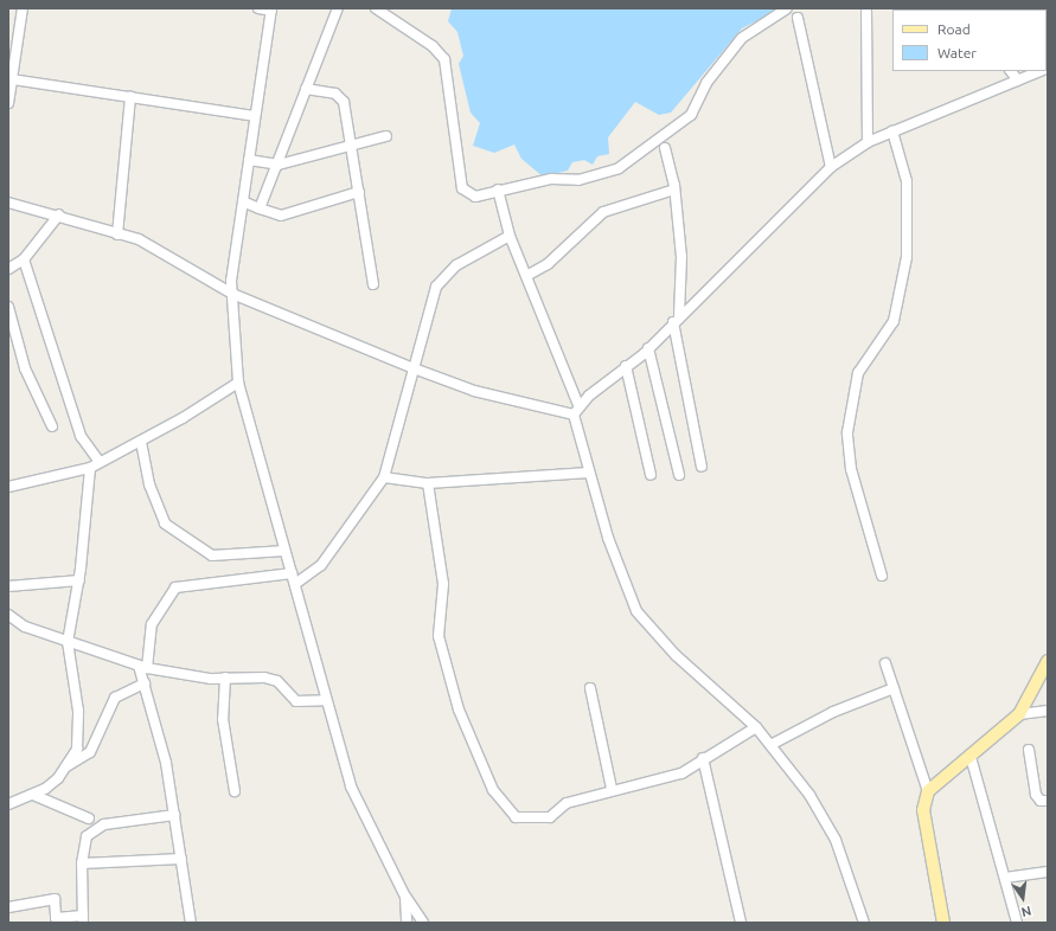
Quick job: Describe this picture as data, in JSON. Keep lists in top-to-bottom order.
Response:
{
  "legend": ["Road", "Water"],
  "north": "bottom"
}
